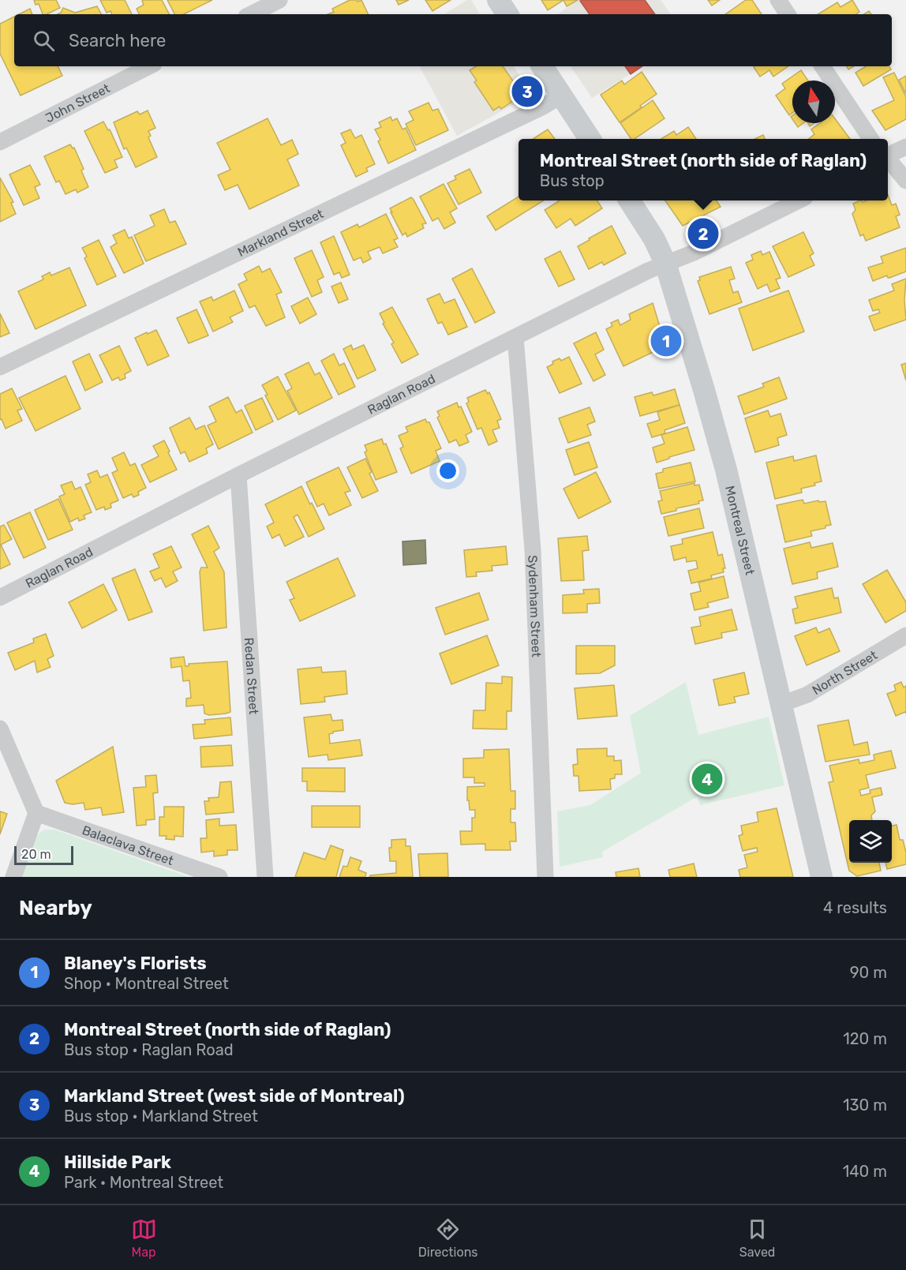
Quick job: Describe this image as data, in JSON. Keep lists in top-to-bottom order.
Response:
{
  "streets": {
    "main road": ["Montreal Street"],
    "street": [
      "John Street",
      "Markland Street",
      "Raglan Road",
      "Sydenham Street",
      "North Street",
      "Redan Street",
      "Balaclava Street"
    ]
  },
  "crossings": [
    ["Raglan Road", "Montreal Street"],
    ["Raglan Road", "Sydenham Street"],
    ["Raglan Road", "Redan Street"],
    ["Montreal Street", "North Street"]
  ],
  "scale_bar": "20 m",
  "north": "top",
  "page": {
    "search": "Search here",
    "pins": [
      "3",
      "2",
      "1",
      "4"
    ],
    "popup": ["Montreal Street (north side of Raglan)", "Bus stop"],
    "scale": "20 m",
    "heading": ["Nearby", "4 results"],
    "list": [
      {
        "mark": "1",
        "name": "Blaney's Florists",
        "note": "Shop · Montreal Street",
        "value": "90 m"
      },
      {
        "mark": "2",
        "name": "Montreal Street (north side of Raglan)",
        "note": "Bus stop · Raglan Road",
        "value": "120 m"
      },
      {
        "mark": "3",
        "name": "Markland Street (west side of Montreal)",
        "note": "Bus stop · Markland Street",
        "value": "130 m"
      },
      {
        "mark": "4",
        "name": "Hillside Park",
        "note": "Park · Montreal Street",
        "value": "140 m"
      }
    ],
    "nav": ["Map", "Directions", "Saved"]
  }
}
